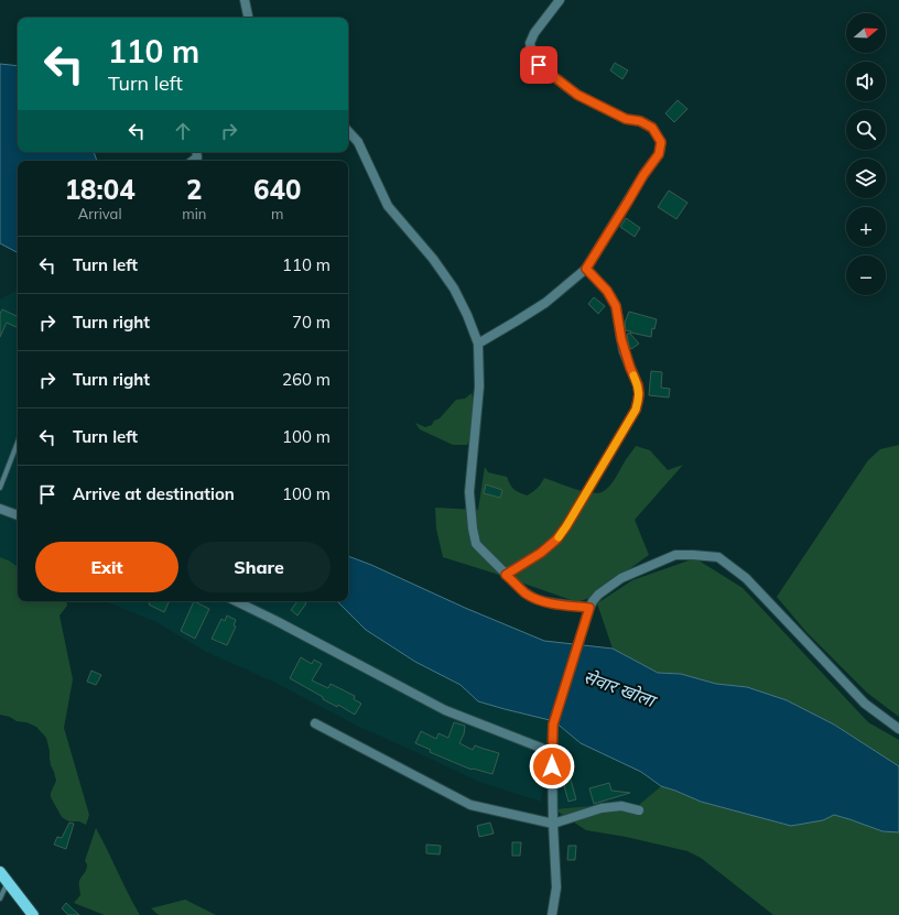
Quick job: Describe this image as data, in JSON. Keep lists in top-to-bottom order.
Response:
{
  "water": ["सेवार खोला"],
  "north": "right",
  "page": {
    "map_buttons": ["+", "−"],
    "turn": ["110 m", "Turn left"],
    "eta": [
      "18:04",
      "Arrival",
      "2",
      "min",
      "640",
      "m"
    ],
    "list": [
      {
        "name": "Turn left",
        "value": "110 m"
      },
      {
        "name": "Turn right",
        "value": "70 m"
      },
      {
        "name": "Turn right",
        "value": "260 m"
      },
      {
        "name": "Turn left",
        "value": "100 m"
      },
      {
        "name": "Arrive at destination",
        "value": "100 m"
      }
    ],
    "buttons": ["Exit", "Share"]
  }
}
